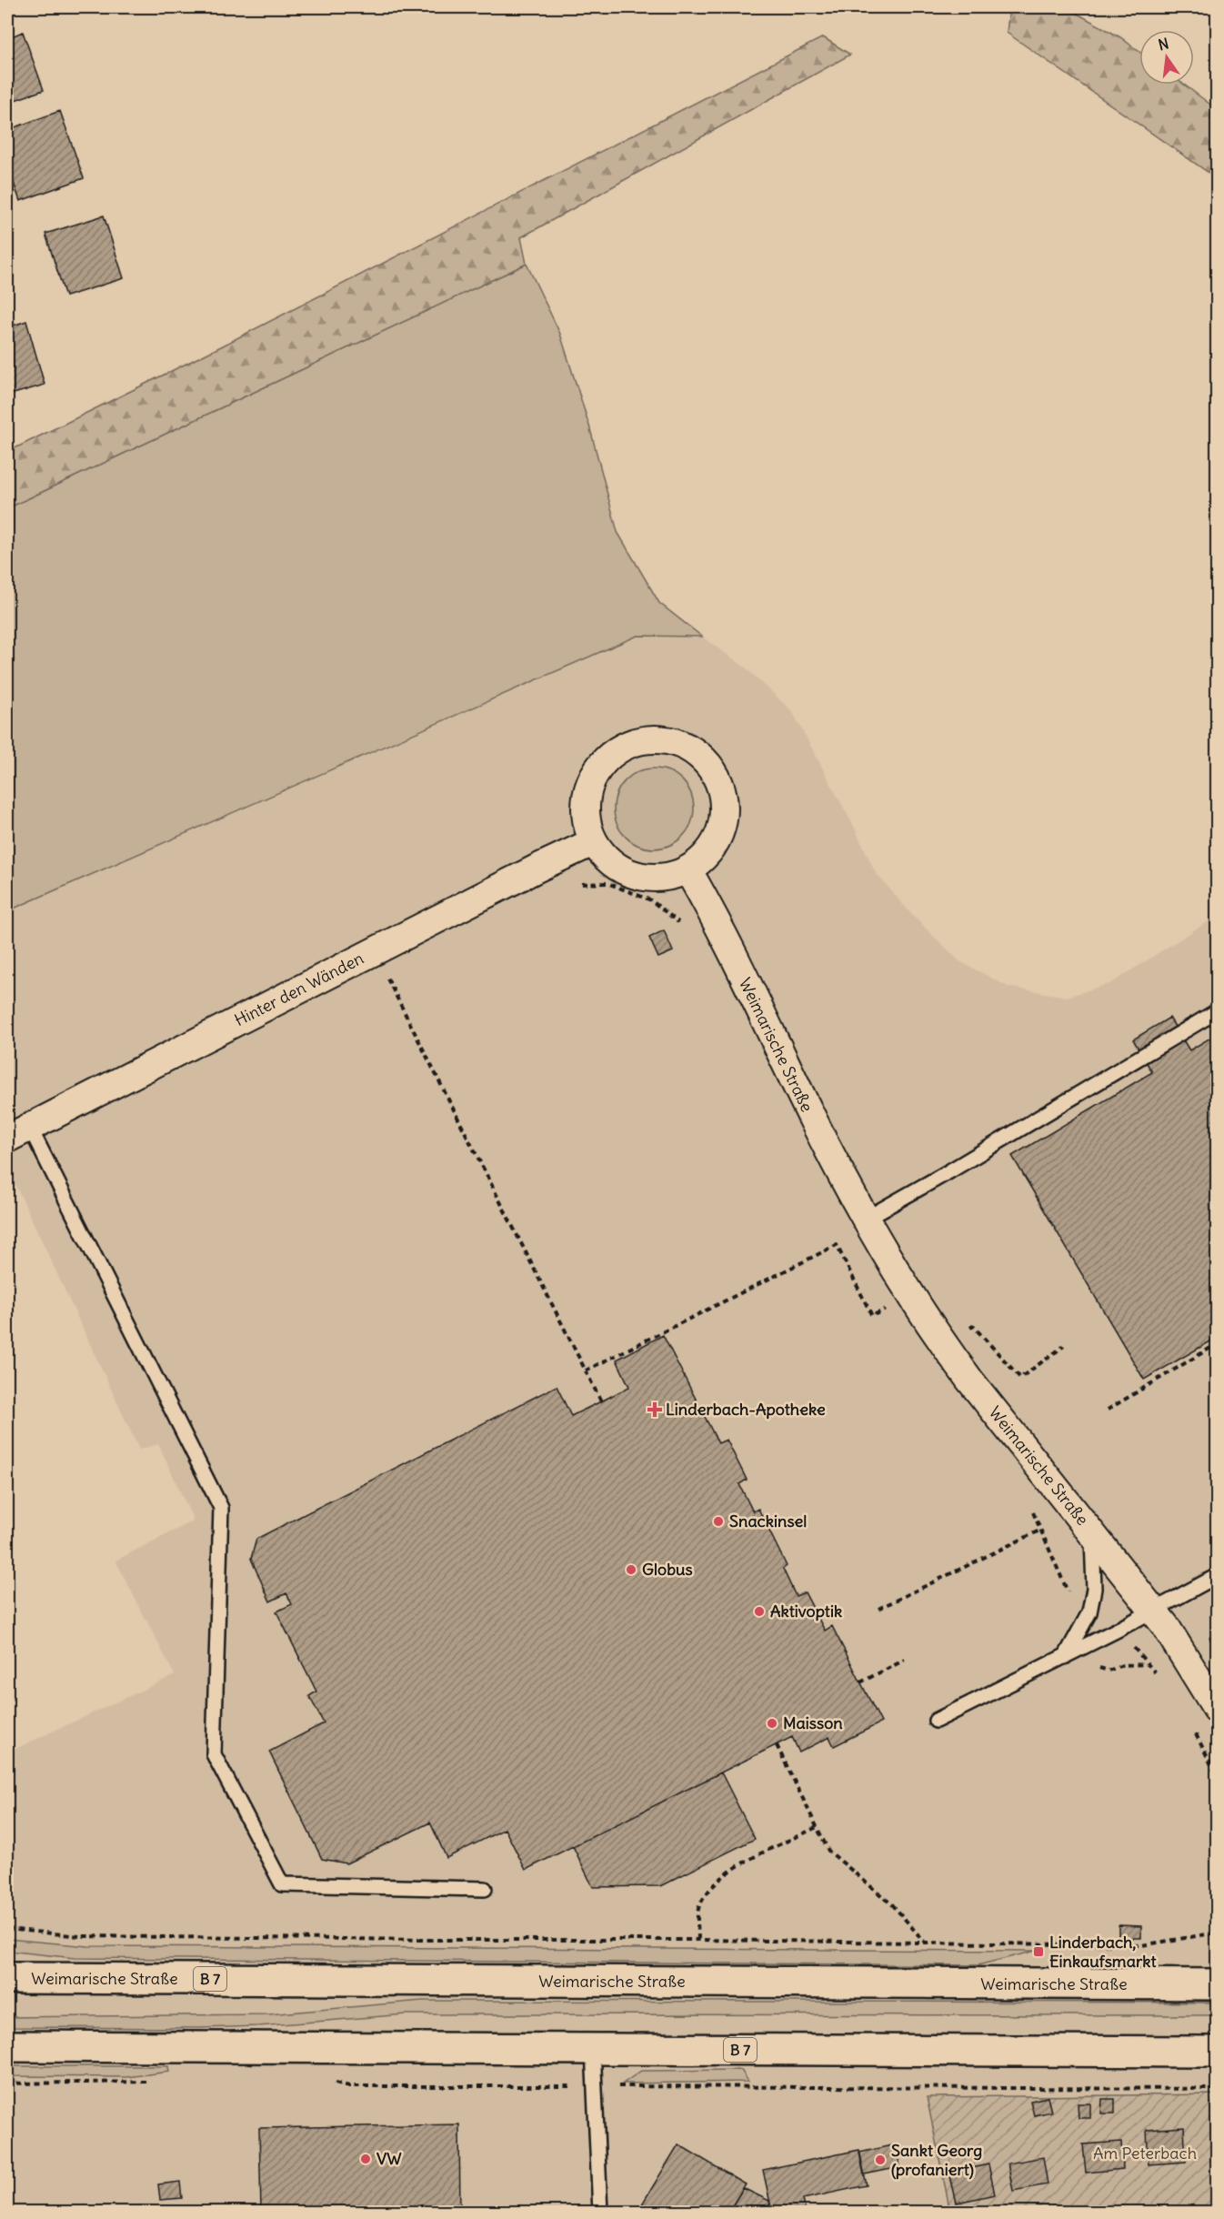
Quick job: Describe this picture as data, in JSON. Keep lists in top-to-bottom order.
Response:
{
  "streets": {
    "main road": ["Weimarische Straße", "B 7"],
    "street": ["Hinter den Wänden"]
  },
  "crossings": [
    ["Hinter den Wänden", "Weimarische Straße"]
  ],
  "parks": ["Am Peterbach"],
  "places": {
    "health": ["Linderbach-Apotheke"],
    "other": [
      "Snackinsel",
      "Globus",
      "Aktivoptik",
      "Maisson",
      "VW",
      "Sankt Georg (profaniert)"
    ],
    "transit": ["Linderbach, Einkaufsmarkt"]
  },
  "north": "top"
}
